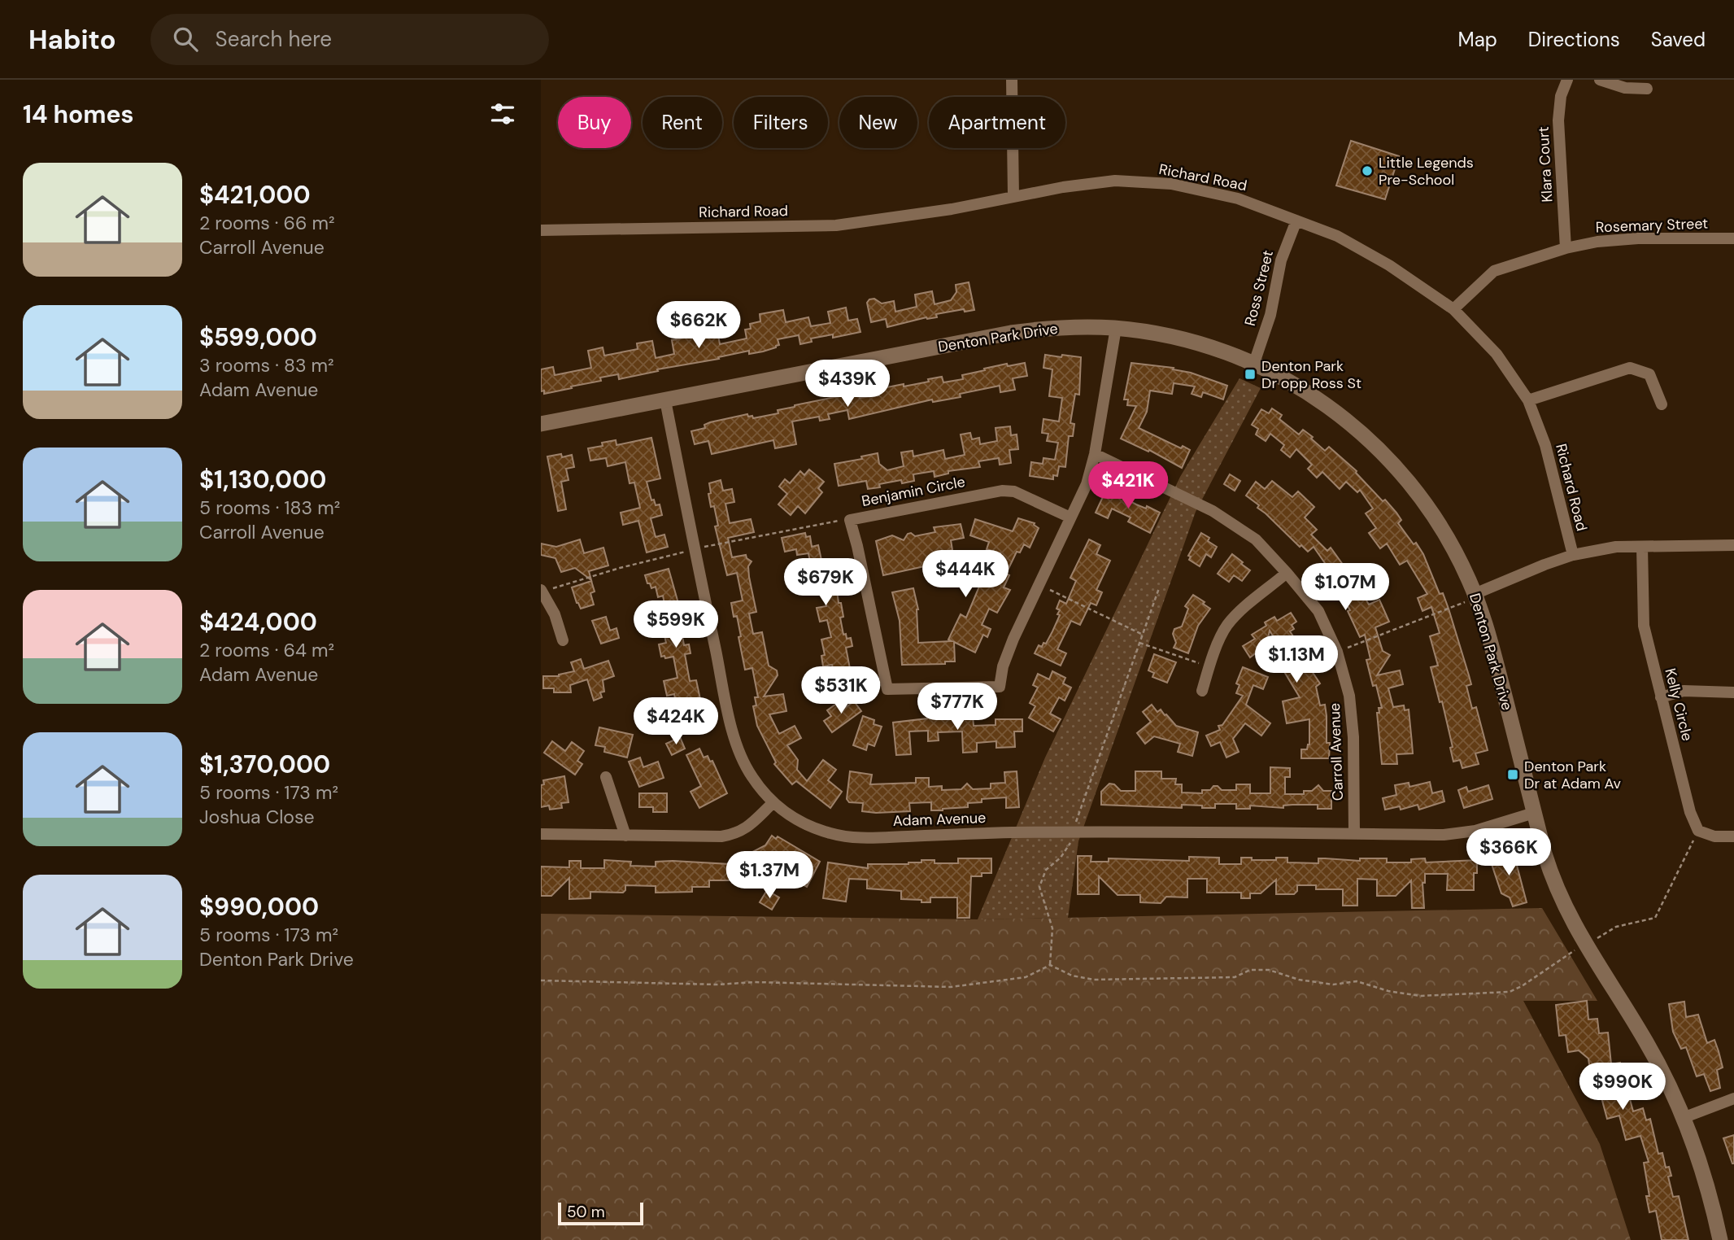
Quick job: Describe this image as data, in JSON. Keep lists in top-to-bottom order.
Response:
{
  "streets": {
    "main road": ["Denton Park Drive"],
    "street": [
      "Klara Court",
      "Richard Road",
      "Rosemary Street",
      "Ross Street",
      "Benjamin Circle",
      "Kelly Circle",
      "Carroll Avenue",
      "Adam Avenue"
    ]
  },
  "crossings": [
    ["Klara Court", "Rosemary Street"],
    ["Richard Road", "Rosemary Street"],
    ["Richard Road", "Ross Street"],
    ["Ross Street", "Denton Park Drive"],
    ["Denton Park Drive", "Benjamin Circle"],
    ["Denton Park Drive", "Adam Avenue"],
    ["Benjamin Circle", "Carroll Avenue"],
    ["Carroll Avenue", "Adam Avenue"]
  ],
  "places": {
    "other": ["Little Legends Pre-School"],
    "transit": ["Denton Park Dr opp Ross St", "Denton Park Dr at Adam Av"]
  },
  "scale_bar": "50 m",
  "page": {
    "header": "Habito",
    "search": "Search here",
    "nav": ["Map", "Directions", "Saved"],
    "heading": "14 homes",
    "chip": [
      "Buy",
      "Rent",
      "Filters",
      "New",
      "Apartment"
    ],
    "list": [
      {
        "name": "$421,000",
        "note": "2 rooms · 66 m² · Carroll Avenue"
      },
      {
        "name": "$599,000",
        "note": "3 rooms · 83 m² · Adam Avenue"
      },
      {
        "name": "$1,130,000",
        "note": "5 rooms · 183 m² · Carroll Avenue"
      },
      {
        "name": "$424,000",
        "note": "2 rooms · 64 m² · Adam Avenue"
      },
      {
        "name": "$1,370,000",
        "note": "5 rooms · 173 m² · Joshua Close"
      },
      {
        "name": "$990,000",
        "note": "5 rooms · 173 m² · Denton Park Drive"
      }
    ],
    "price": [
      "$662K",
      "$439K",
      "$421K",
      "$444K",
      "$679K",
      "$1.07M",
      "$599K",
      "$1.13M",
      "$531K",
      "$777K",
      "$424K",
      "$366K",
      "$1.37M",
      "$990K"
    ],
    "scale": "50 m"
  }
}
